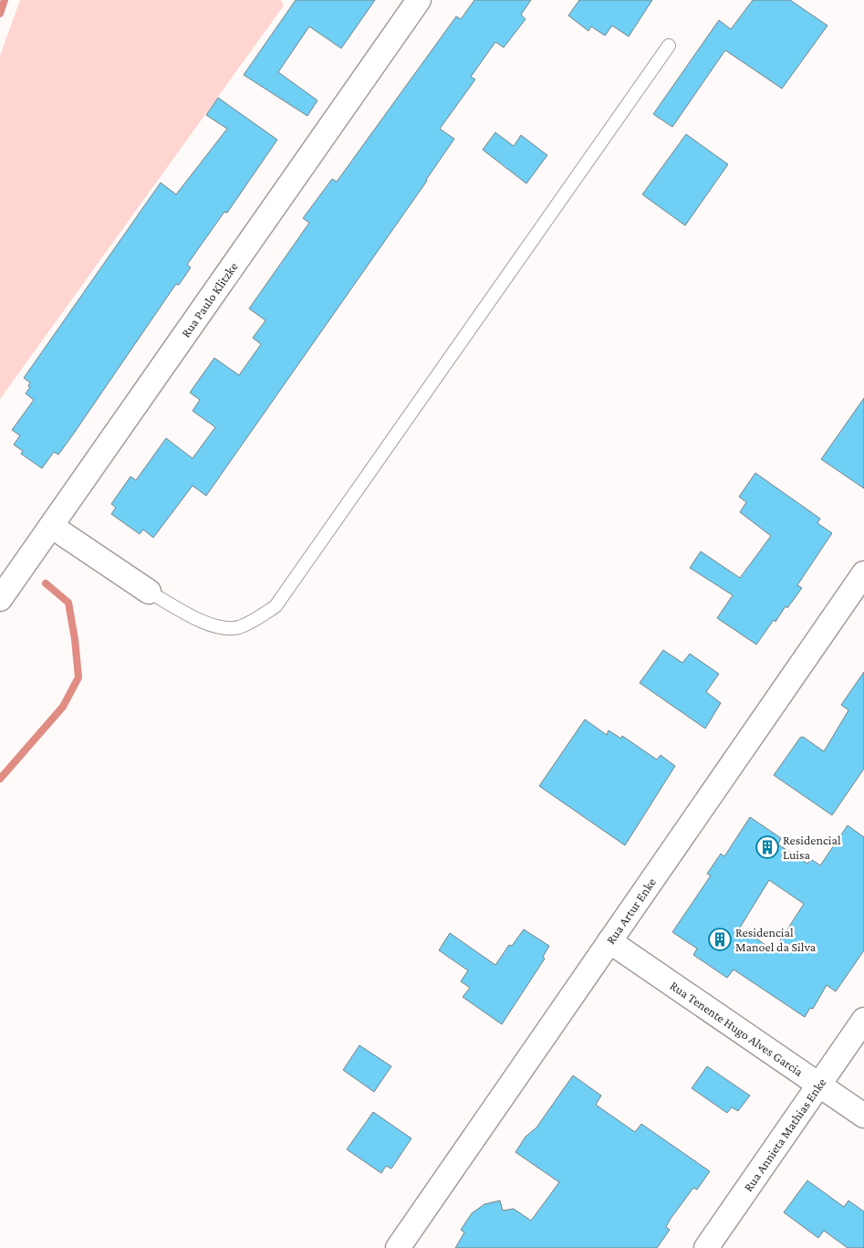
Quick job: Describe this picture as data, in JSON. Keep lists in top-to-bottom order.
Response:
{
  "streets": {
    "street": [
      "Rua Paulo Klitzke",
      "Rua Artur Enke",
      "Rua Tenente Hugo Alves Garcia",
      "Rua Annieta Mathias Enke"
    ]
  },
  "crossings": [
    ["Rua Artur Enke", "Rua Tenente Hugo Alves Garcia"],
    ["Rua Tenente Hugo Alves Garcia", "Rua Annieta Mathias Enke"]
  ],
  "places": {
    "building": ["Residencial Luisa", "Residencial Manoel da Silva"]
  }
}
